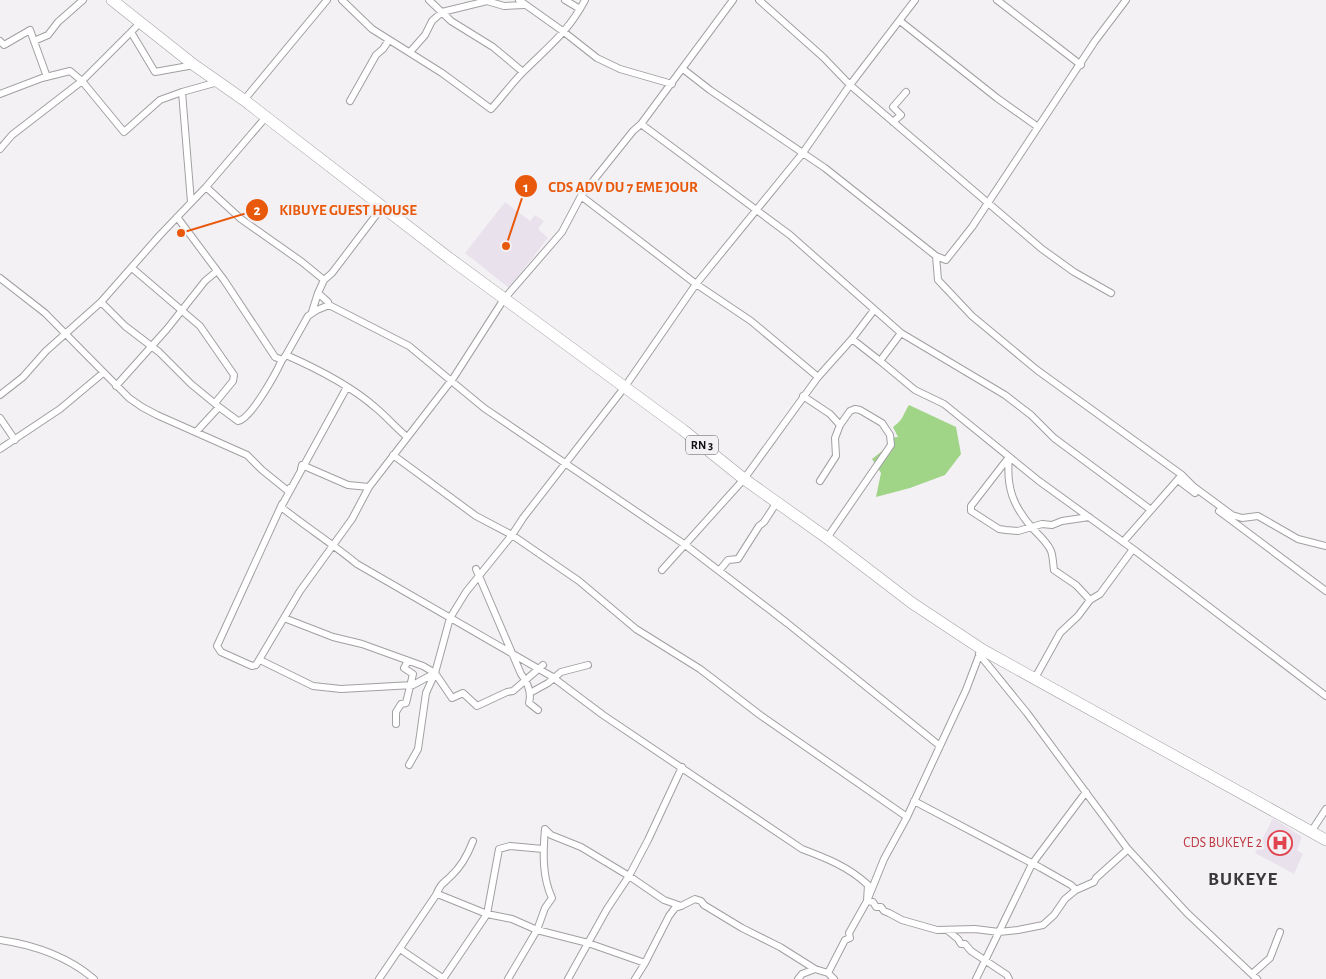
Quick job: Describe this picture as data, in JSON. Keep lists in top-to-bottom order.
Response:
{
  "streets": {
    "highway": ["RN 3"]
  },
  "districts": ["BUKEYE"],
  "places": {
    "other": ["KIBUYE GUEST HOUSE", "CDS ADV DU 7 EME JOUR"],
    "hospital": ["CDS BUKEYE 2"]
  }
}
